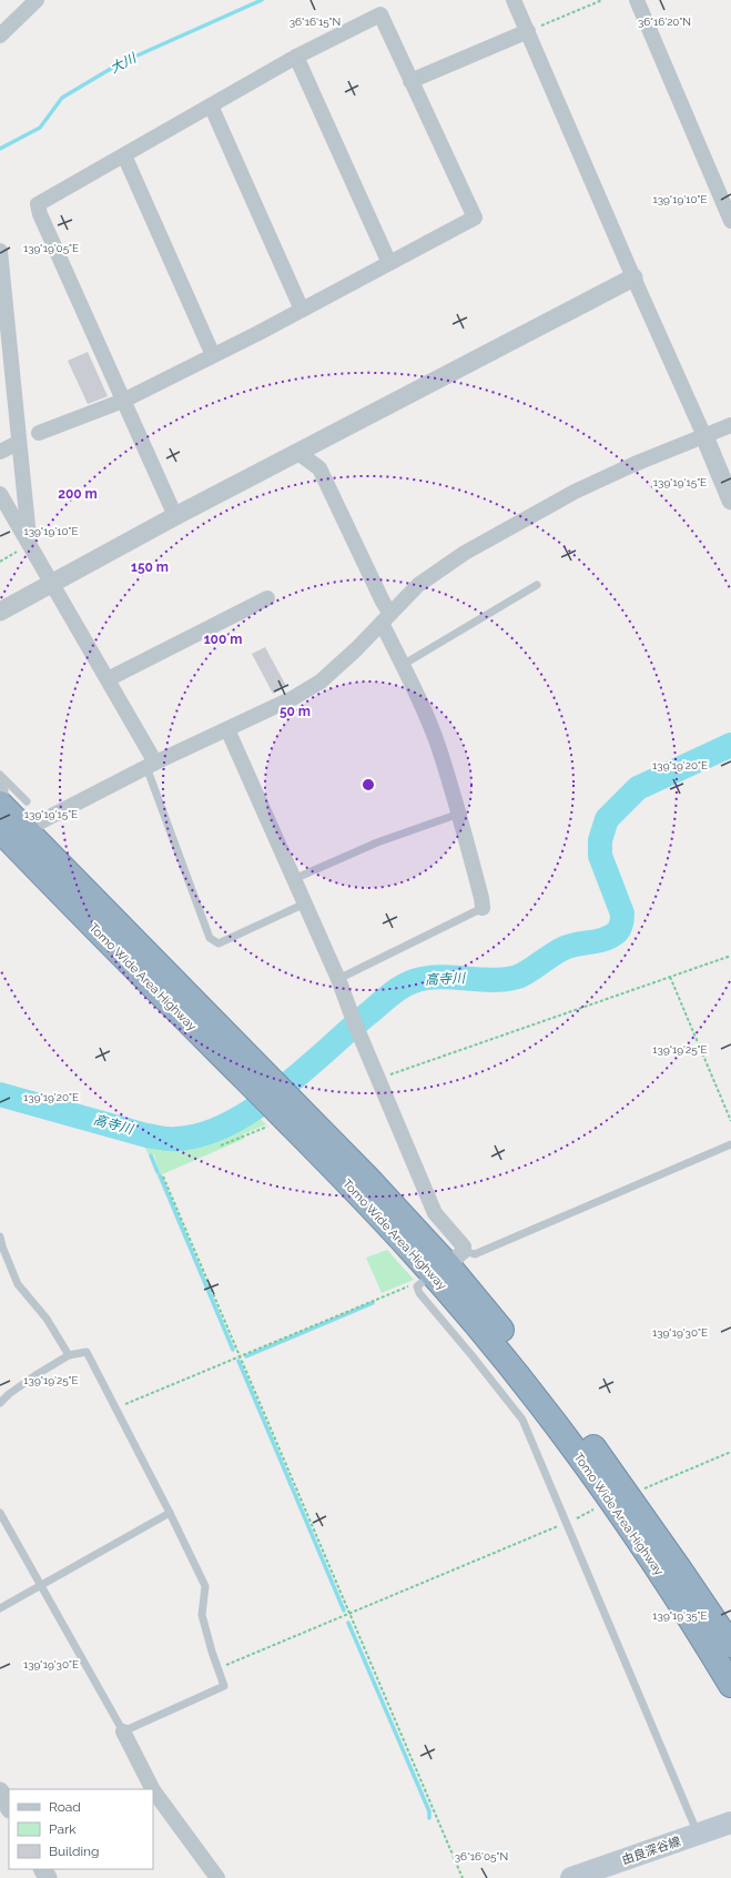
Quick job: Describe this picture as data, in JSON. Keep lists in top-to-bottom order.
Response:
{
  "streets": {
    "highway": ["Tomo Wide Area Highway"],
    "main road": ["由良深谷線"]
  },
  "water": ["大川", "高寺川"],
  "legend": ["Road", "Park", "Building"],
  "coordinates": [
    "36°16'15\"N",
    "36°16'20\"N",
    "139°19'10\"E",
    "139°19'05\"E",
    "139°19'15\"E",
    "139°19'20\"E",
    "139°19'25\"E",
    "139°19'30\"E",
    "139°19'35\"E",
    "36°16'05\"N"
  ],
  "rings": [
    "200 m",
    "150 m",
    "100 m",
    "50 m"
  ]
}
